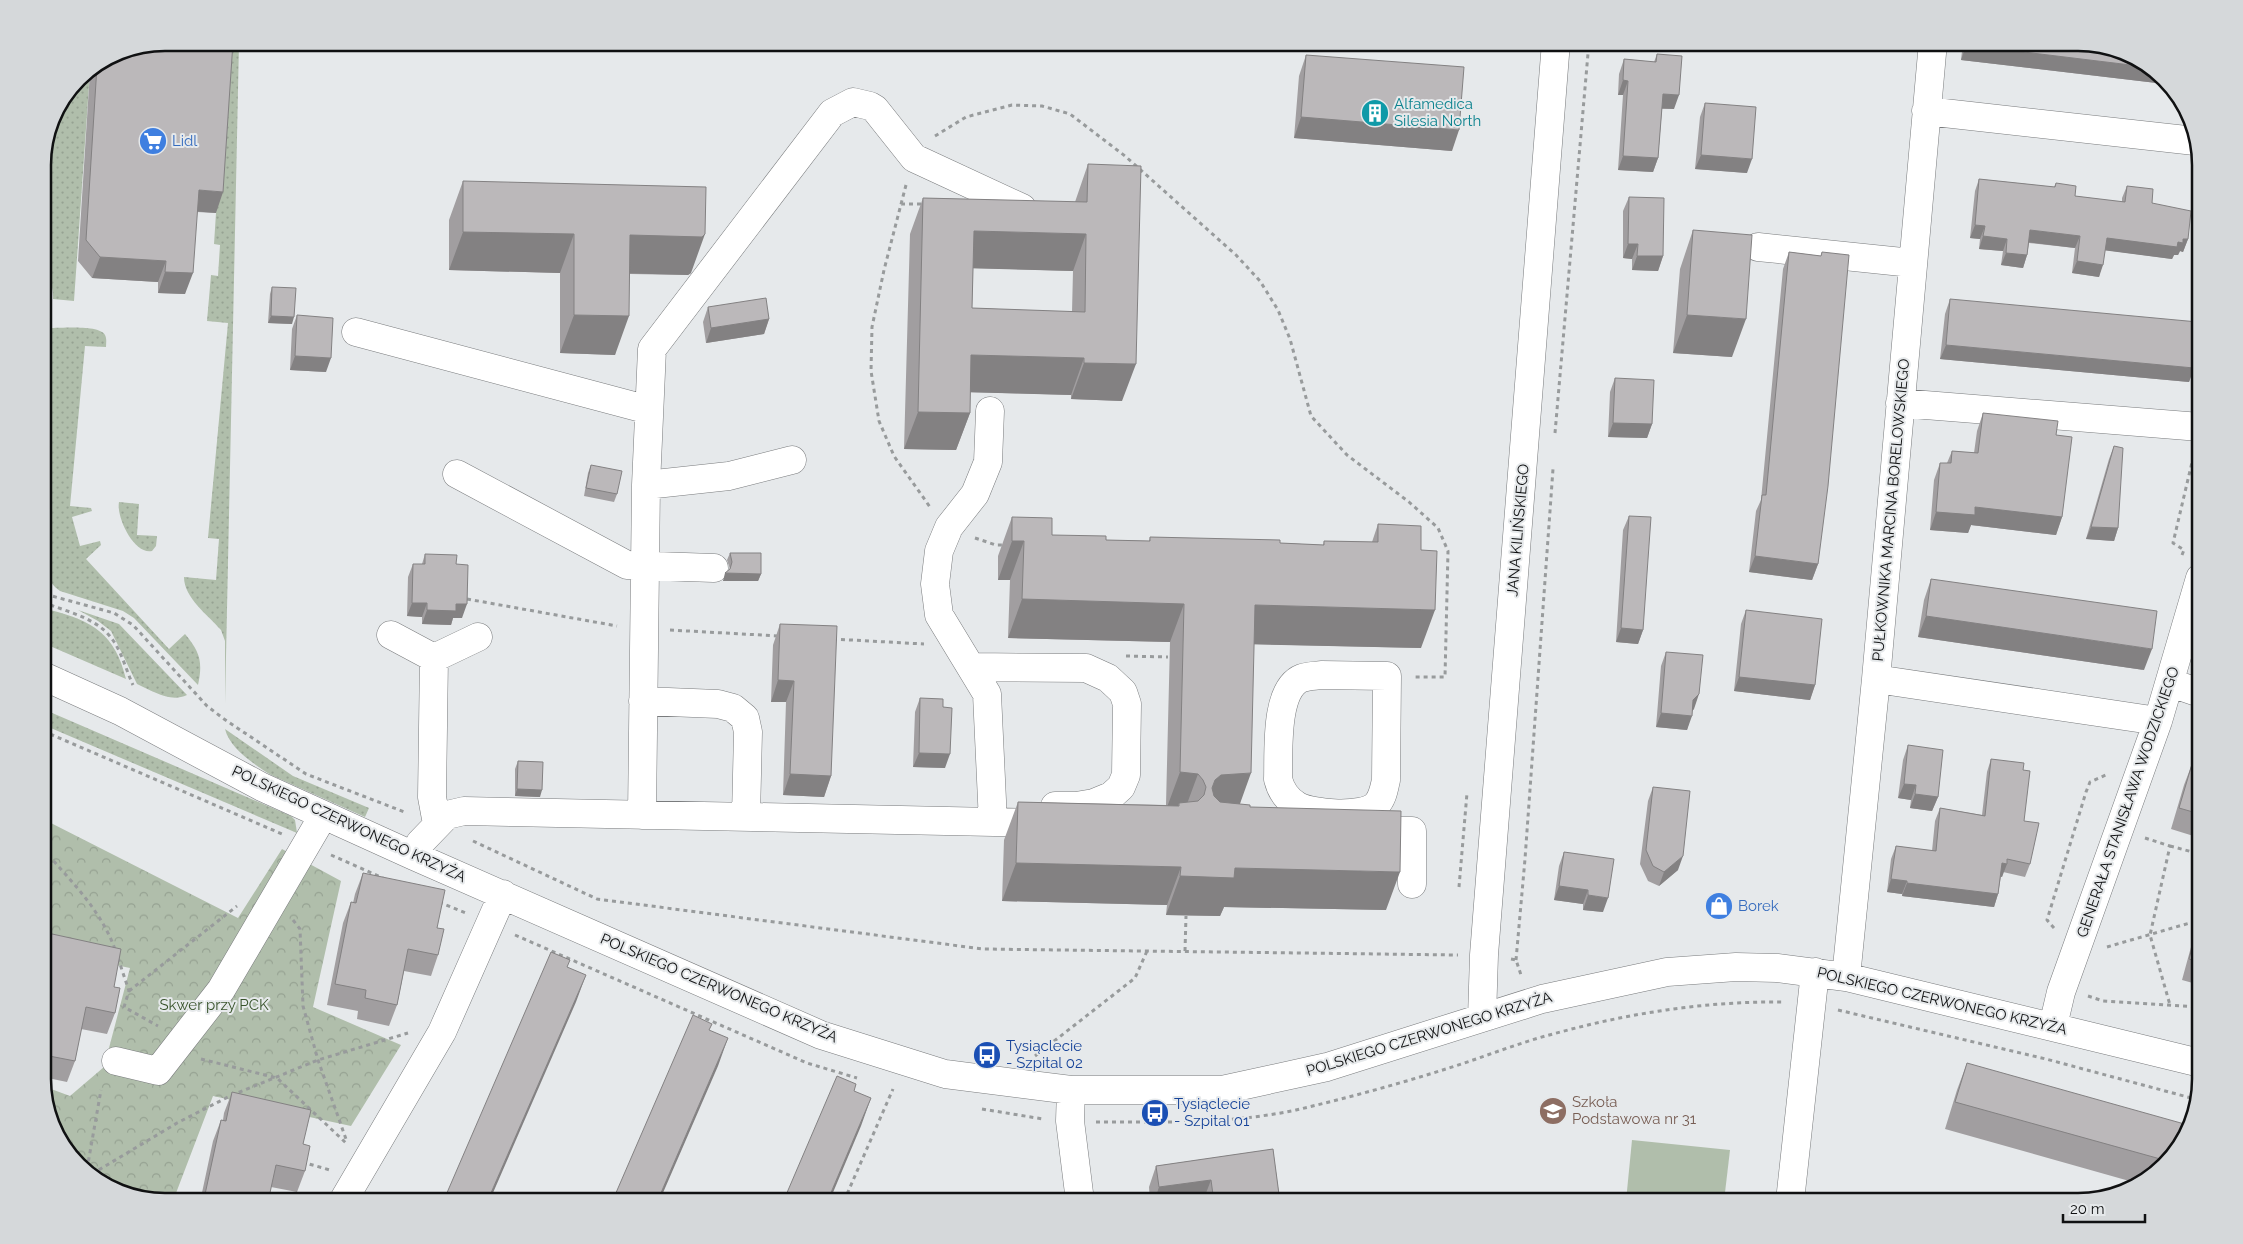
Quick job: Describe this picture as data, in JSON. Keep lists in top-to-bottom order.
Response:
{
  "streets": {
    "street": [
      "PUŁKOWNIKA MARCINA BORELOWSKIEGO",
      "JANA KILIŃSKIEGO",
      "GENERAŁA STANISŁAWA WODZICKIEGO",
      "POLSKIEGO CZERWONEGO KRZYŻA"
    ]
  },
  "crossings": [
    ["PUŁKOWNIKA MARCINA BORELOWSKIEGO", "POLSKIEGO CZERWONEGO KRZYŻA"],
    ["JANA KILIŃSKIEGO", "POLSKIEGO CZERWONEGO KRZYŻA"],
    ["GENERAŁA STANISŁAWA WODZICKIEGO", "POLSKIEGO CZERWONEGO KRZYŻA"]
  ],
  "parks": ["Skwer przy PCK"],
  "places": {
    "building": ["Alfamedica Silesia North"],
    "supermarket": ["Lidl"],
    "shop": ["Borek"],
    "bus stop": ["Tysiąclecie - Szpital 02", "Tysiąclecie - Szpital 01"],
    "school or university": ["Szkoła Podstawowa nr 31"]
  },
  "scale_bar": "20 m"
}
